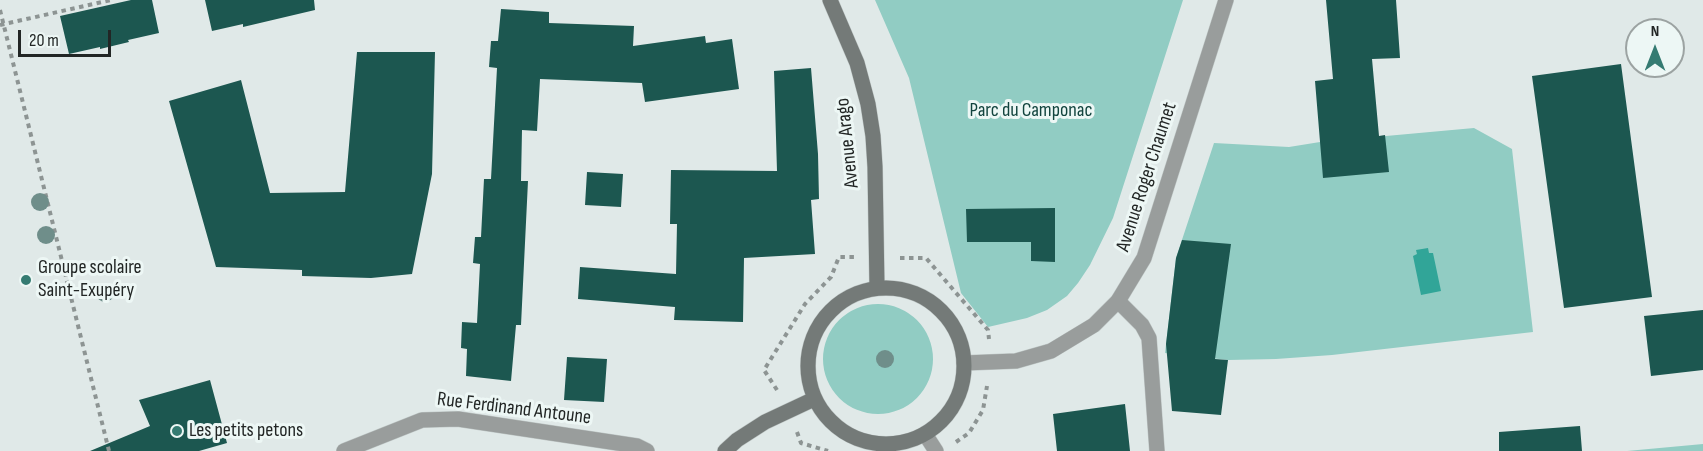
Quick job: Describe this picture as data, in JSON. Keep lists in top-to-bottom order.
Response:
{
  "streets": {
    "main road": ["Avenue Arago"],
    "street": ["Avenue Roger Chaumet", "Rue Ferdinand Antoune"]
  },
  "crossings": [
    ["Avenue Arago", "Avenue Roger Chaumet"]
  ],
  "parks": ["Parc du Camponac"],
  "places": ["Groupe scolaire Saint-Exupéry", "Les petits petons"],
  "scale_bar": "20 m",
  "north": "top"
}
